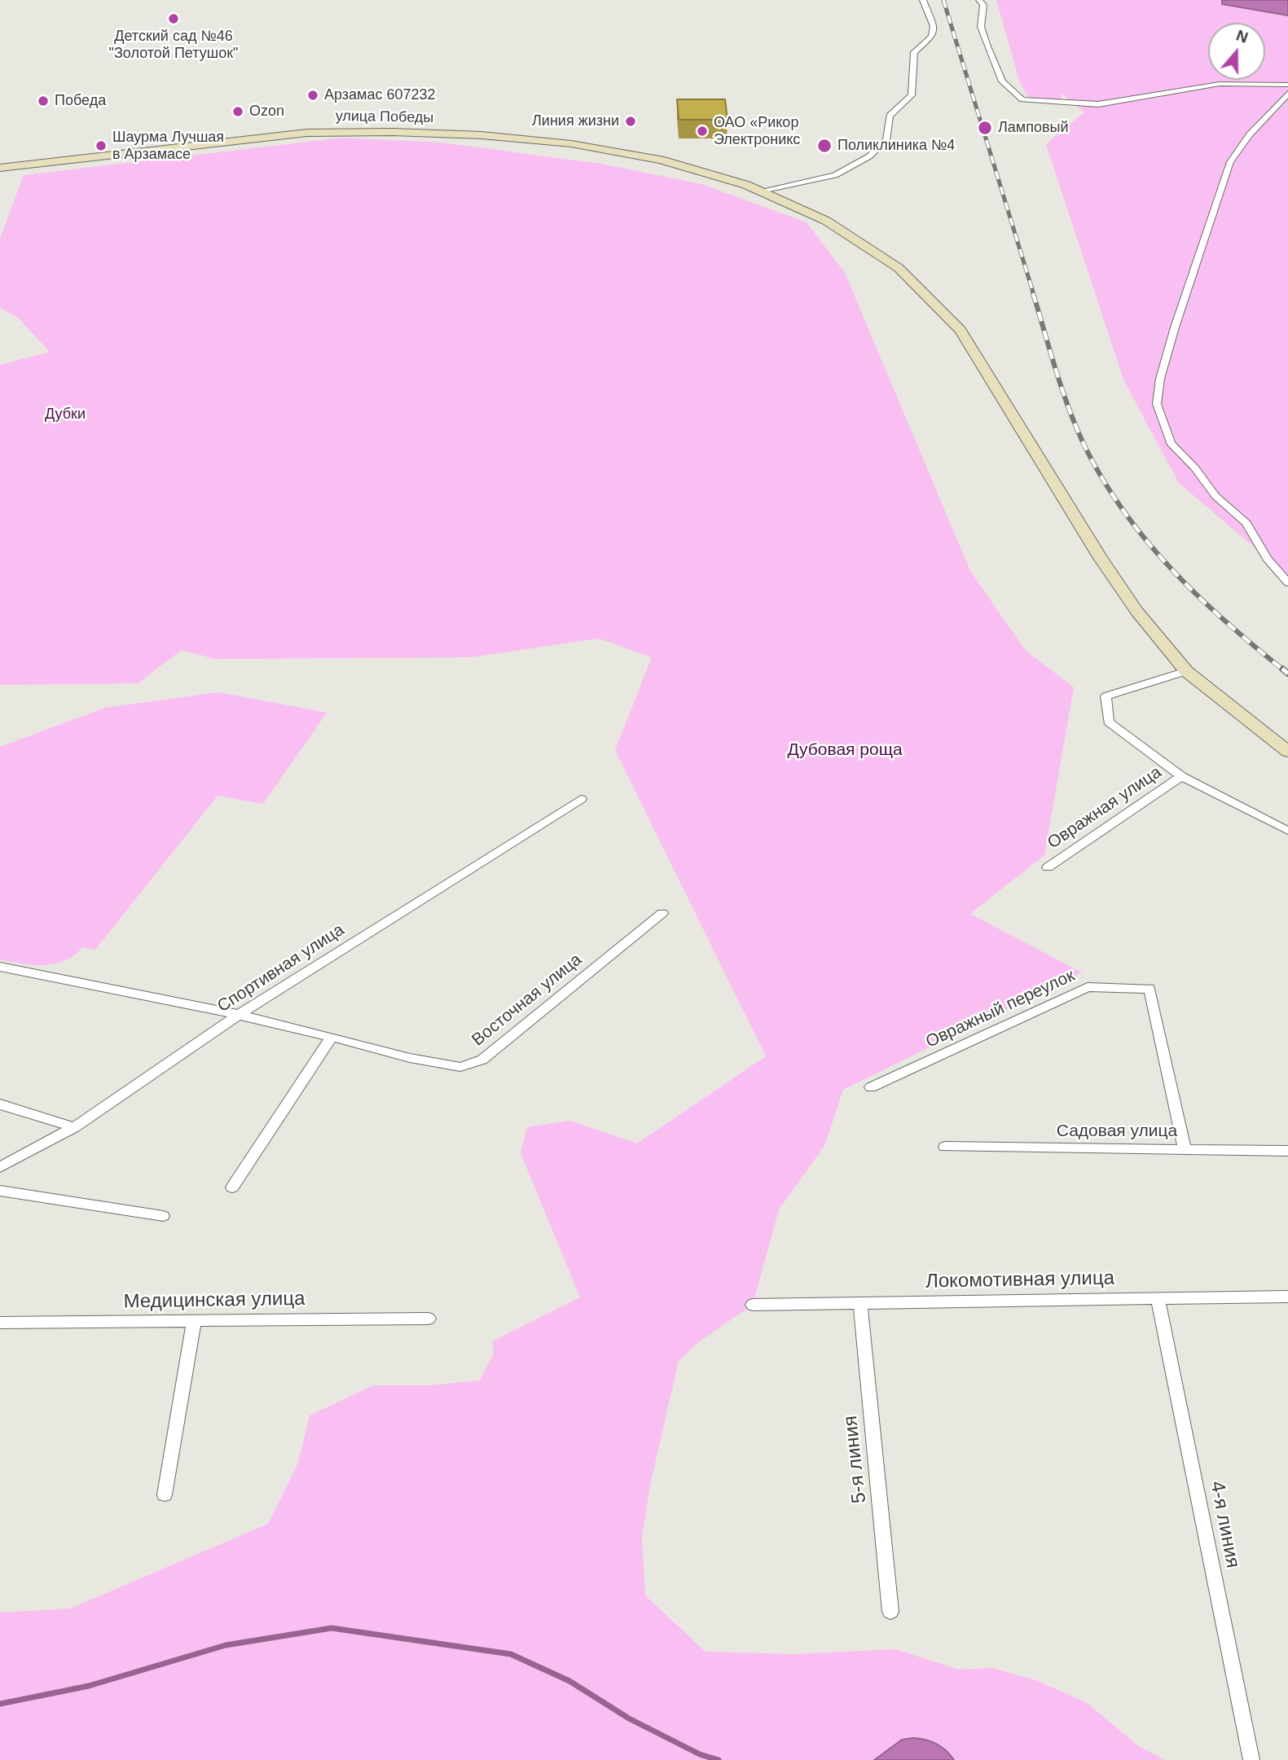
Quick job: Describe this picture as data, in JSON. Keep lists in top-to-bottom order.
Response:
{
  "streets": {
    "street": [
      "улица Победы",
      "Овражная улица",
      "Спортивная улица",
      "Восточная улица",
      "Овражный переулок",
      "Садовая улица",
      "Локомотивная улица",
      "Медицинская улица",
      "5-я линия",
      "4-я линия"
    ]
  },
  "crossings": [
    ["Спортивная улица", "Восточная улица"],
    ["Овражный переулок", "Садовая улица"],
    ["Локомотивная улица", "5-я линия"],
    ["Локомотивная улица", "4-я линия"]
  ],
  "parks": ["Дубки", "Дубовая роща"],
  "places": [
    "Детский сад №46 \"Золотой Петушок\"",
    "Арзамас 607232",
    "Победа",
    "Ozon",
    "Линия жизни",
    "Ламповый",
    "ОАО «Рикор Электроникс",
    "Шаурма Лучшая в Арзамасе",
    "Поликлиника №4"
  ],
  "north": "top"
}
